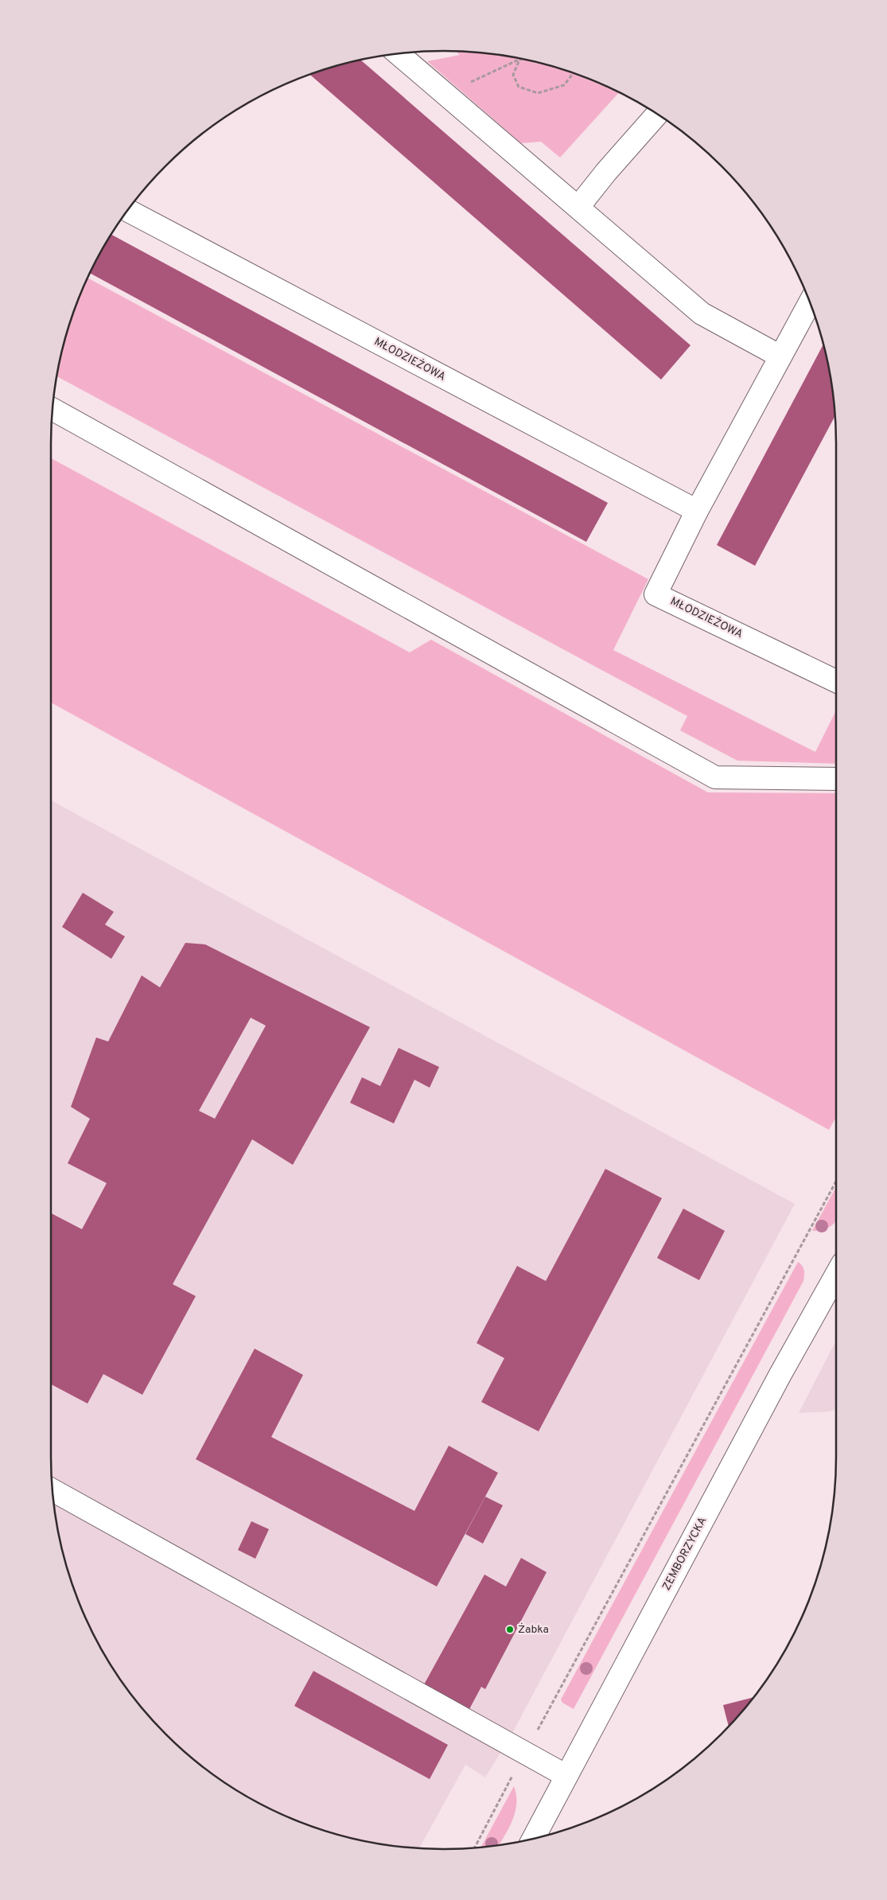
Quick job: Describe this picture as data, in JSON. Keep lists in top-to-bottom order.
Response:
{
  "streets": {
    "street": ["MŁODZIEŻOWA", "ZEMBORZYCKA"]
  },
  "places": ["Żabka"]
}
